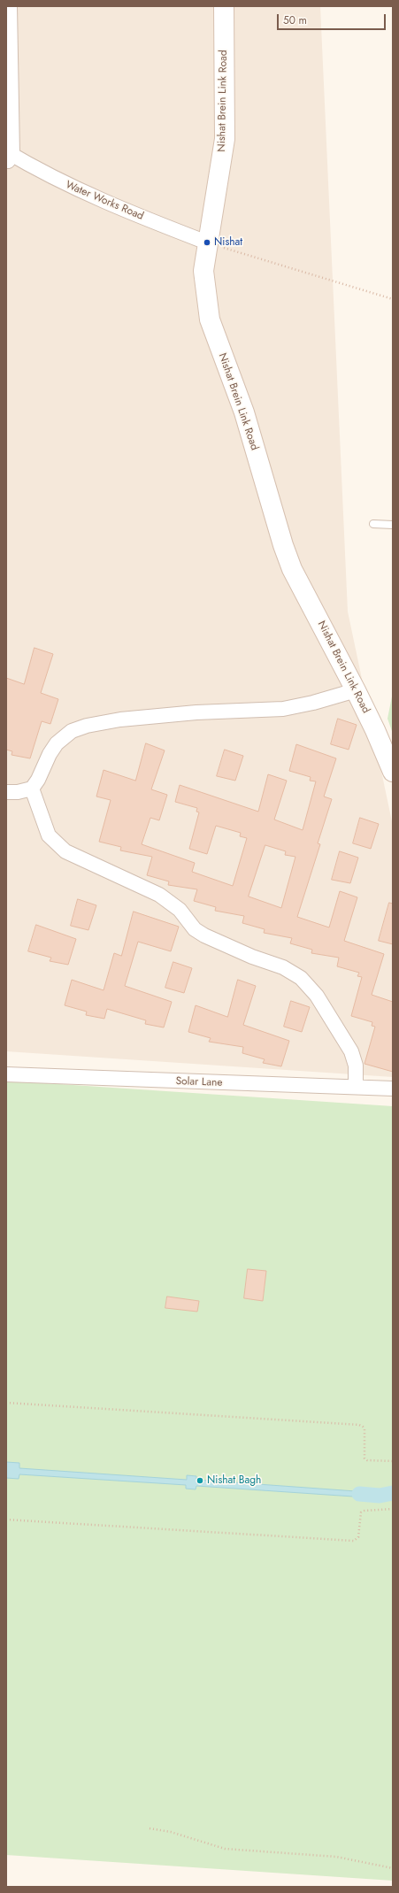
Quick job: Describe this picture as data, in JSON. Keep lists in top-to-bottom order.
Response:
{
  "streets": {
    "street": ["Nishat Brein Link Road", "Water Works Road", "Solar Lane"]
  },
  "crossings": [
    ["Nishat Brein Link Road", "Water Works Road"]
  ],
  "places": ["Nishat", "Nishat Bagh"],
  "scale_bar": "50 m"
}
